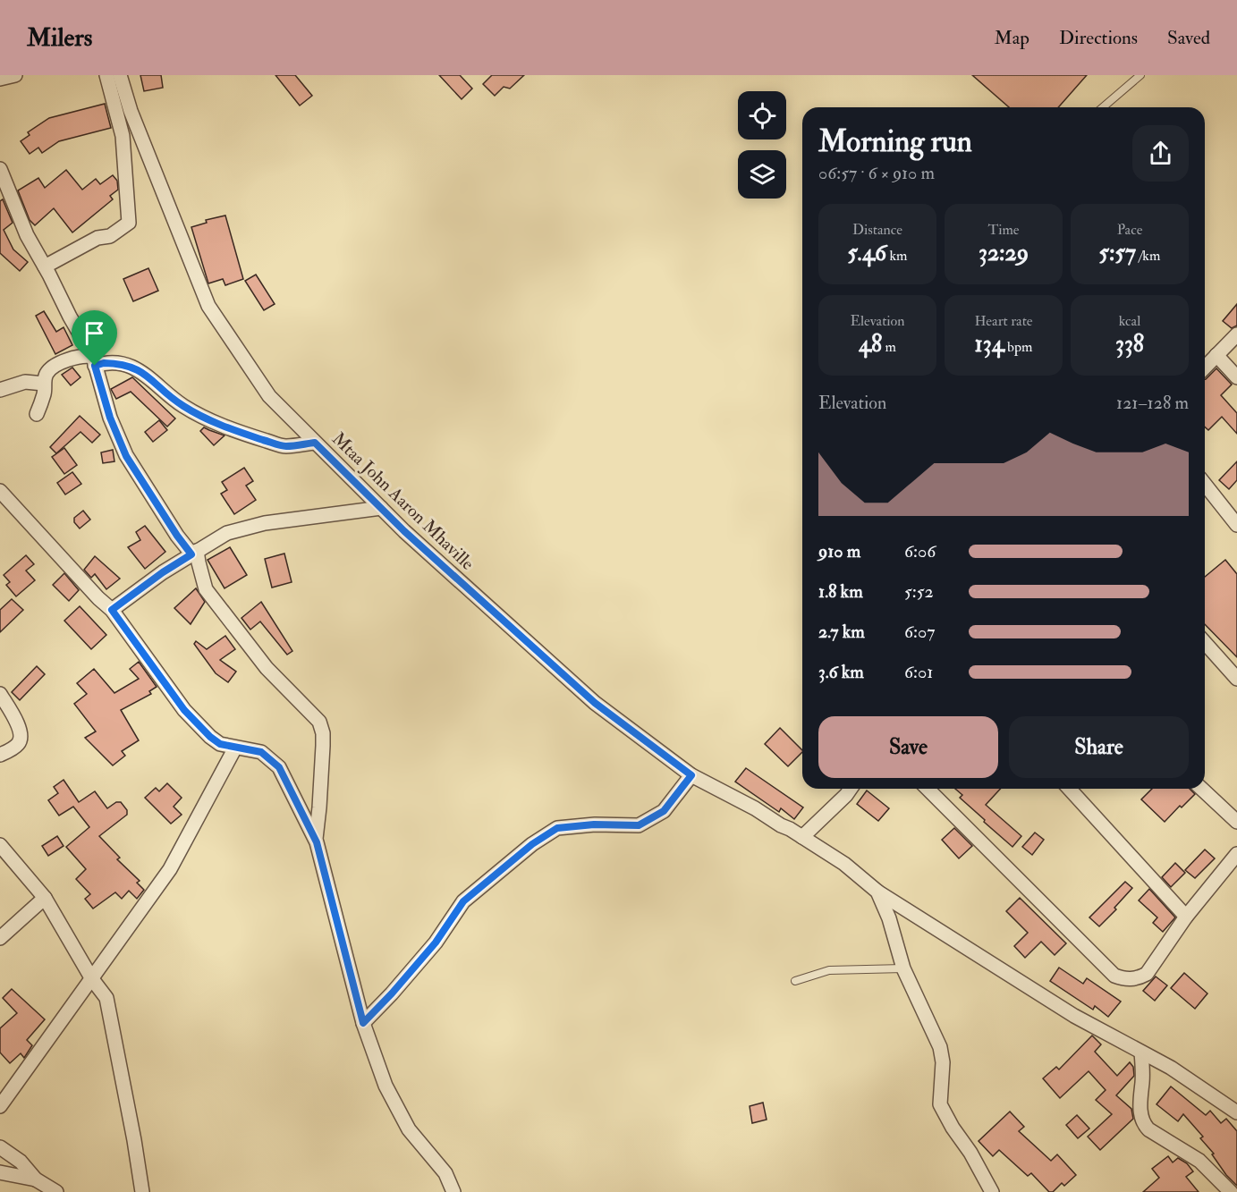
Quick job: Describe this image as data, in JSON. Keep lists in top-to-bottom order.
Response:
{
  "streets": {
    "street": ["Mtaa John Aaron Mhaville"]
  },
  "page": {
    "header": "Milers",
    "nav": ["Map", "Directions", "Saved"],
    "heading": ["Morning run", "06:57 · 6 × 910 m"],
    "stats": [
      ["Distance", "5.46 km"],
      ["Time", "32:29"],
      ["Pace", "5:57 /km"],
      ["Elevation", "48 m"],
      ["Heart rate", "134 bpm"],
      ["kcal", "338"]
    ],
    "chart": ["Elevation", "121–128 m"],
    "list": [
      {
        "name": "910 m",
        "note": "6:06"
      },
      {
        "name": "1.8 km",
        "note": "5:52"
      },
      {
        "name": "2.7 km",
        "note": "6:07"
      },
      {
        "name": "3.6 km",
        "note": "6:01"
      }
    ],
    "buttons": ["Save", "Share"]
  }
}
